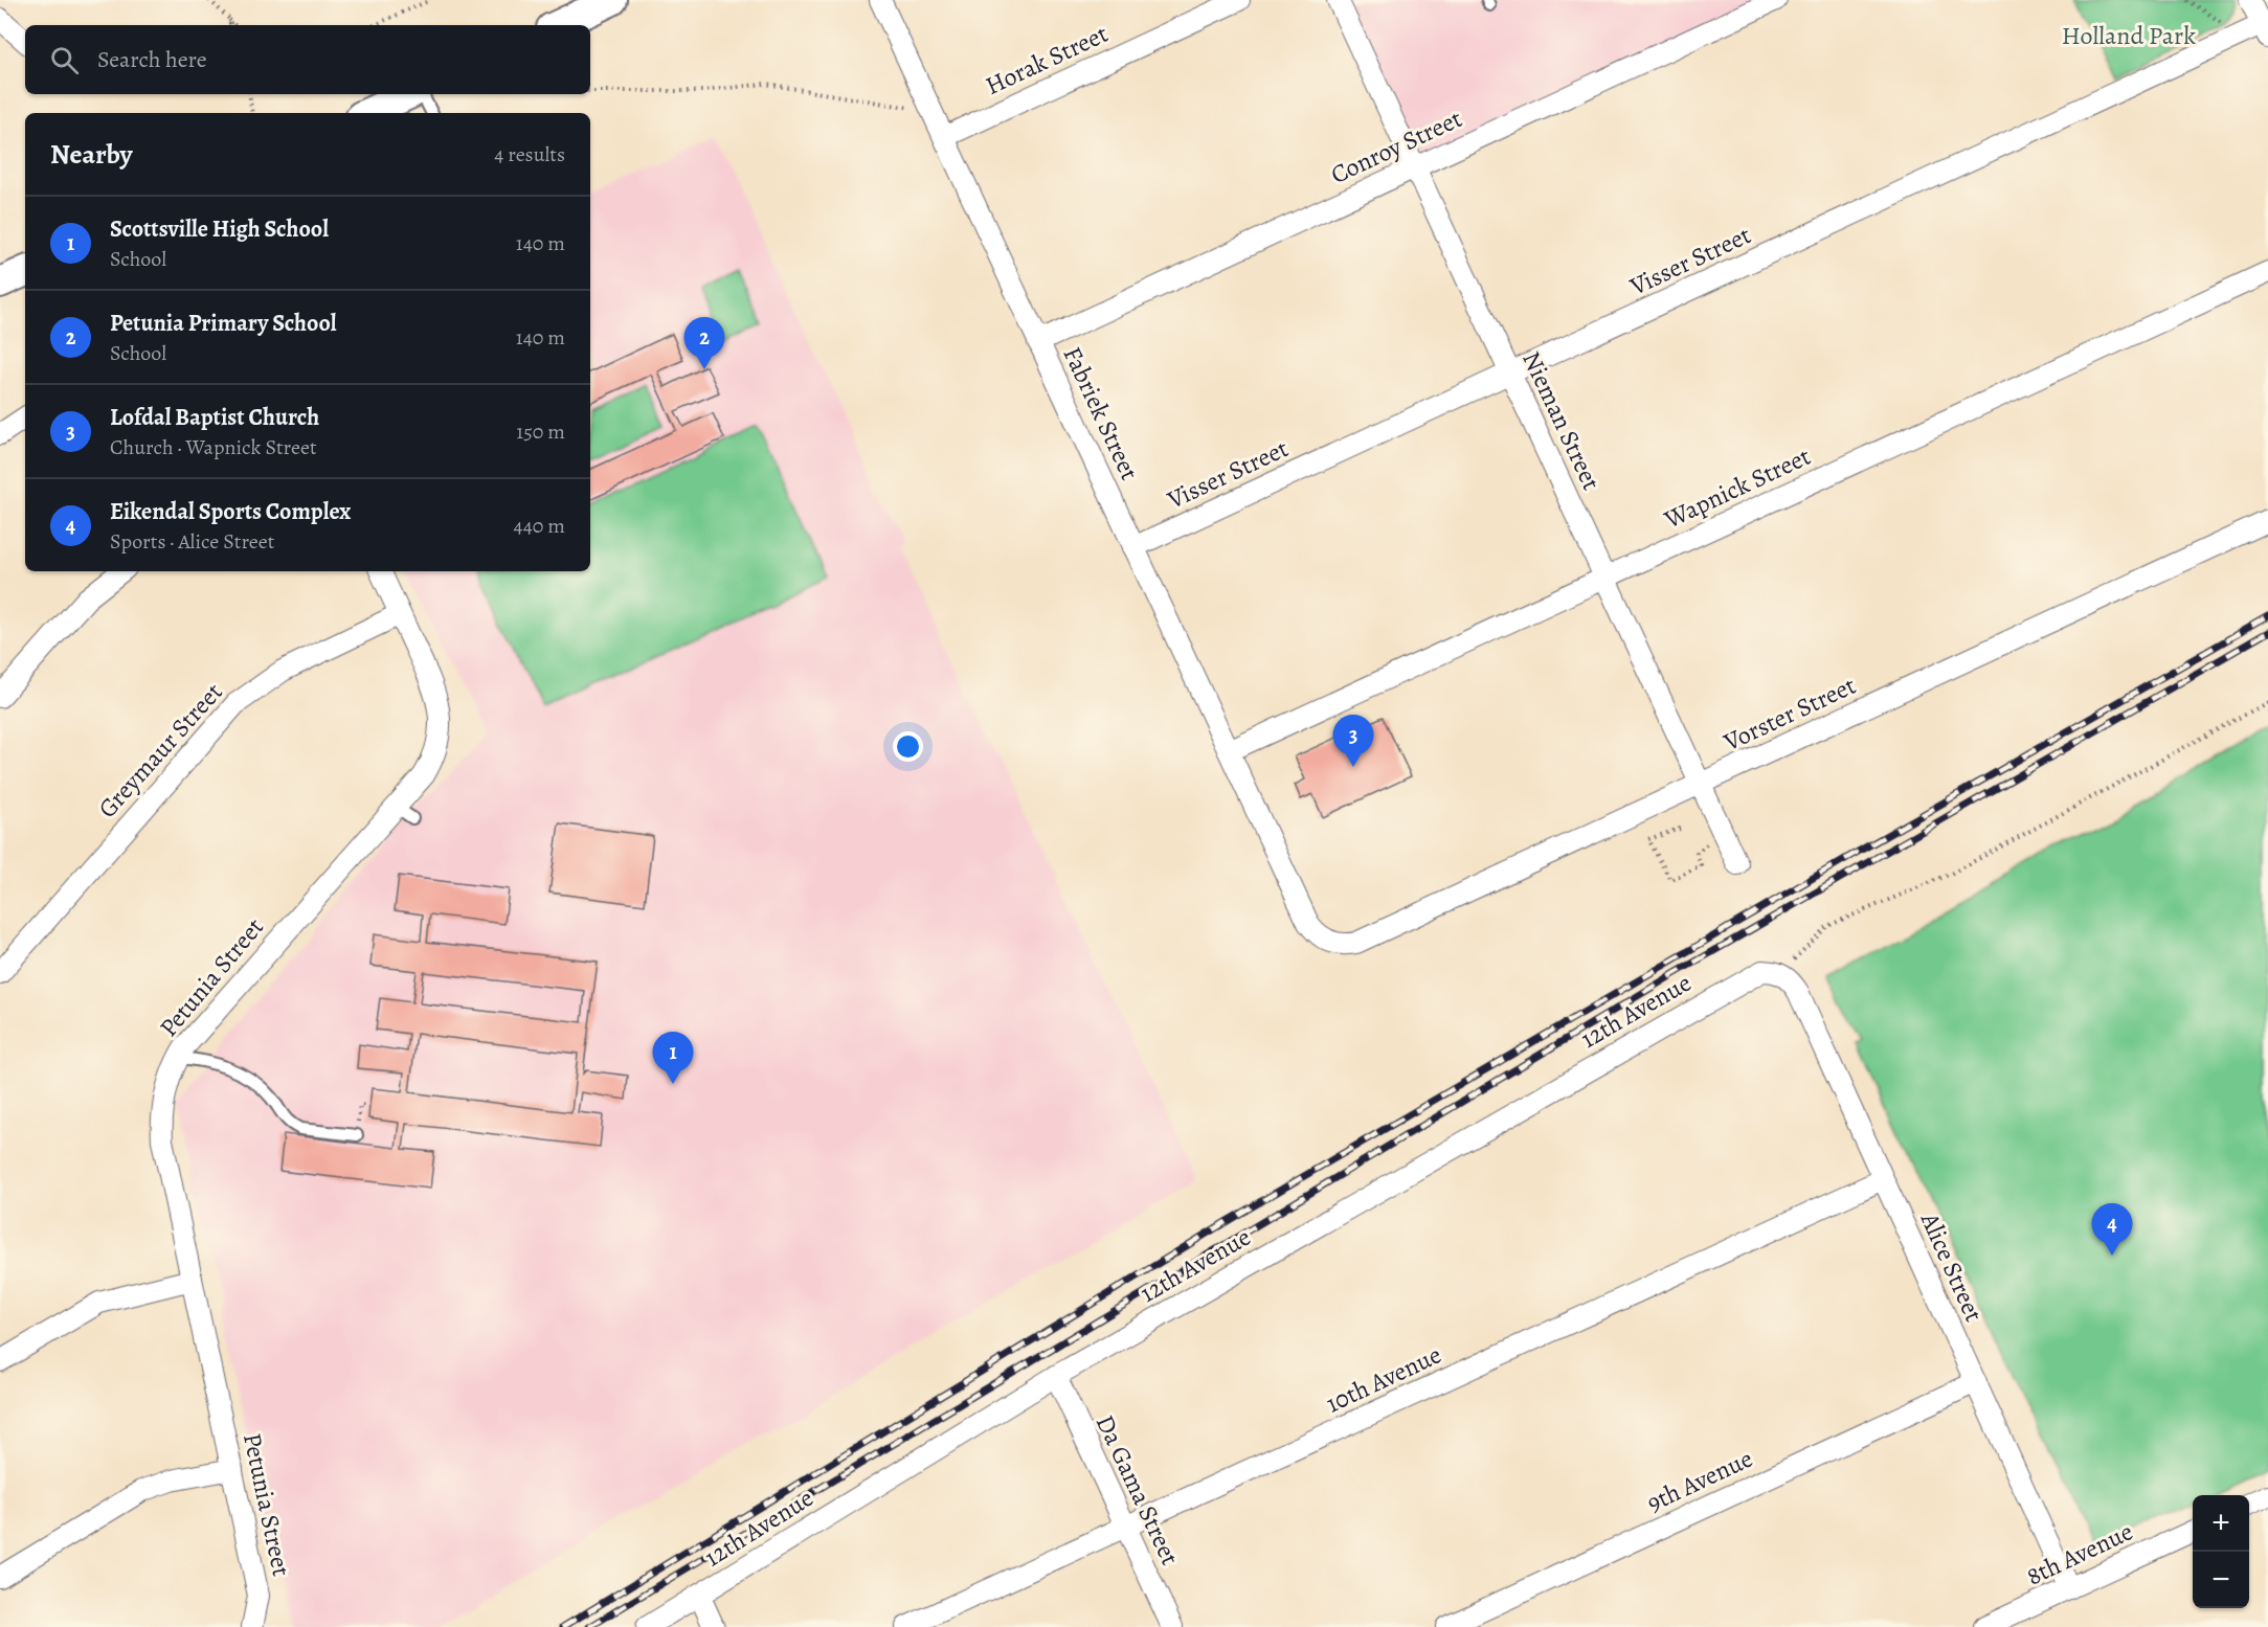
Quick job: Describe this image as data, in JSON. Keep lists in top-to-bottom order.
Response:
{
  "streets": {
    "street": [
      "Horak Street",
      "Conroy Street",
      "Visser Street",
      "Fabriek Street",
      "Nieman Street",
      "Wapnick Street",
      "Vorster Street",
      "Greymaur Street",
      "Petunia Street",
      "12th Avenue",
      "Alice Street",
      "10th Avenue",
      "9th Avenue",
      "Da Gama Street",
      "8th Avenue"
    ]
  },
  "crossings": [
    ["Horak Street", "Fabriek Street"],
    ["Conroy Street", "Fabriek Street"],
    ["Conroy Street", "Nieman Street"],
    ["Visser Street", "Fabriek Street"],
    ["Visser Street", "Nieman Street"],
    ["Fabriek Street", "Wapnick Street"],
    ["Fabriek Street", "Vorster Street"],
    ["Nieman Street", "Wapnick Street"],
    ["Nieman Street", "Vorster Street"],
    ["Greymaur Street", "Petunia Street"],
    ["12th Avenue", "Alice Street"],
    ["12th Avenue", "Da Gama Street"],
    ["Alice Street", "10th Avenue"],
    ["Alice Street", "9th Avenue"],
    ["Alice Street", "8th Avenue"],
    ["10th Avenue", "Da Gama Street"]
  ],
  "parks": ["Holland Park"],
  "page": {
    "search": "Search here",
    "heading": ["Nearby", "4 results"],
    "list": [
      {
        "mark": "1",
        "name": "Scottsville High School",
        "note": "School",
        "value": "140 m"
      },
      {
        "mark": "2",
        "name": "Petunia Primary School",
        "note": "School",
        "value": "140 m"
      },
      {
        "mark": "3",
        "name": "Lofdal Baptist Church",
        "note": "Church · Wapnick Street",
        "value": "150 m"
      },
      {
        "mark": "4",
        "name": "Eikendal Sports Complex",
        "note": "Sports · Alice Street",
        "value": "440 m"
      }
    ],
    "pins": [
      "2",
      "3",
      "1",
      "4"
    ],
    "map_buttons": ["+", "−"]
  }
}
